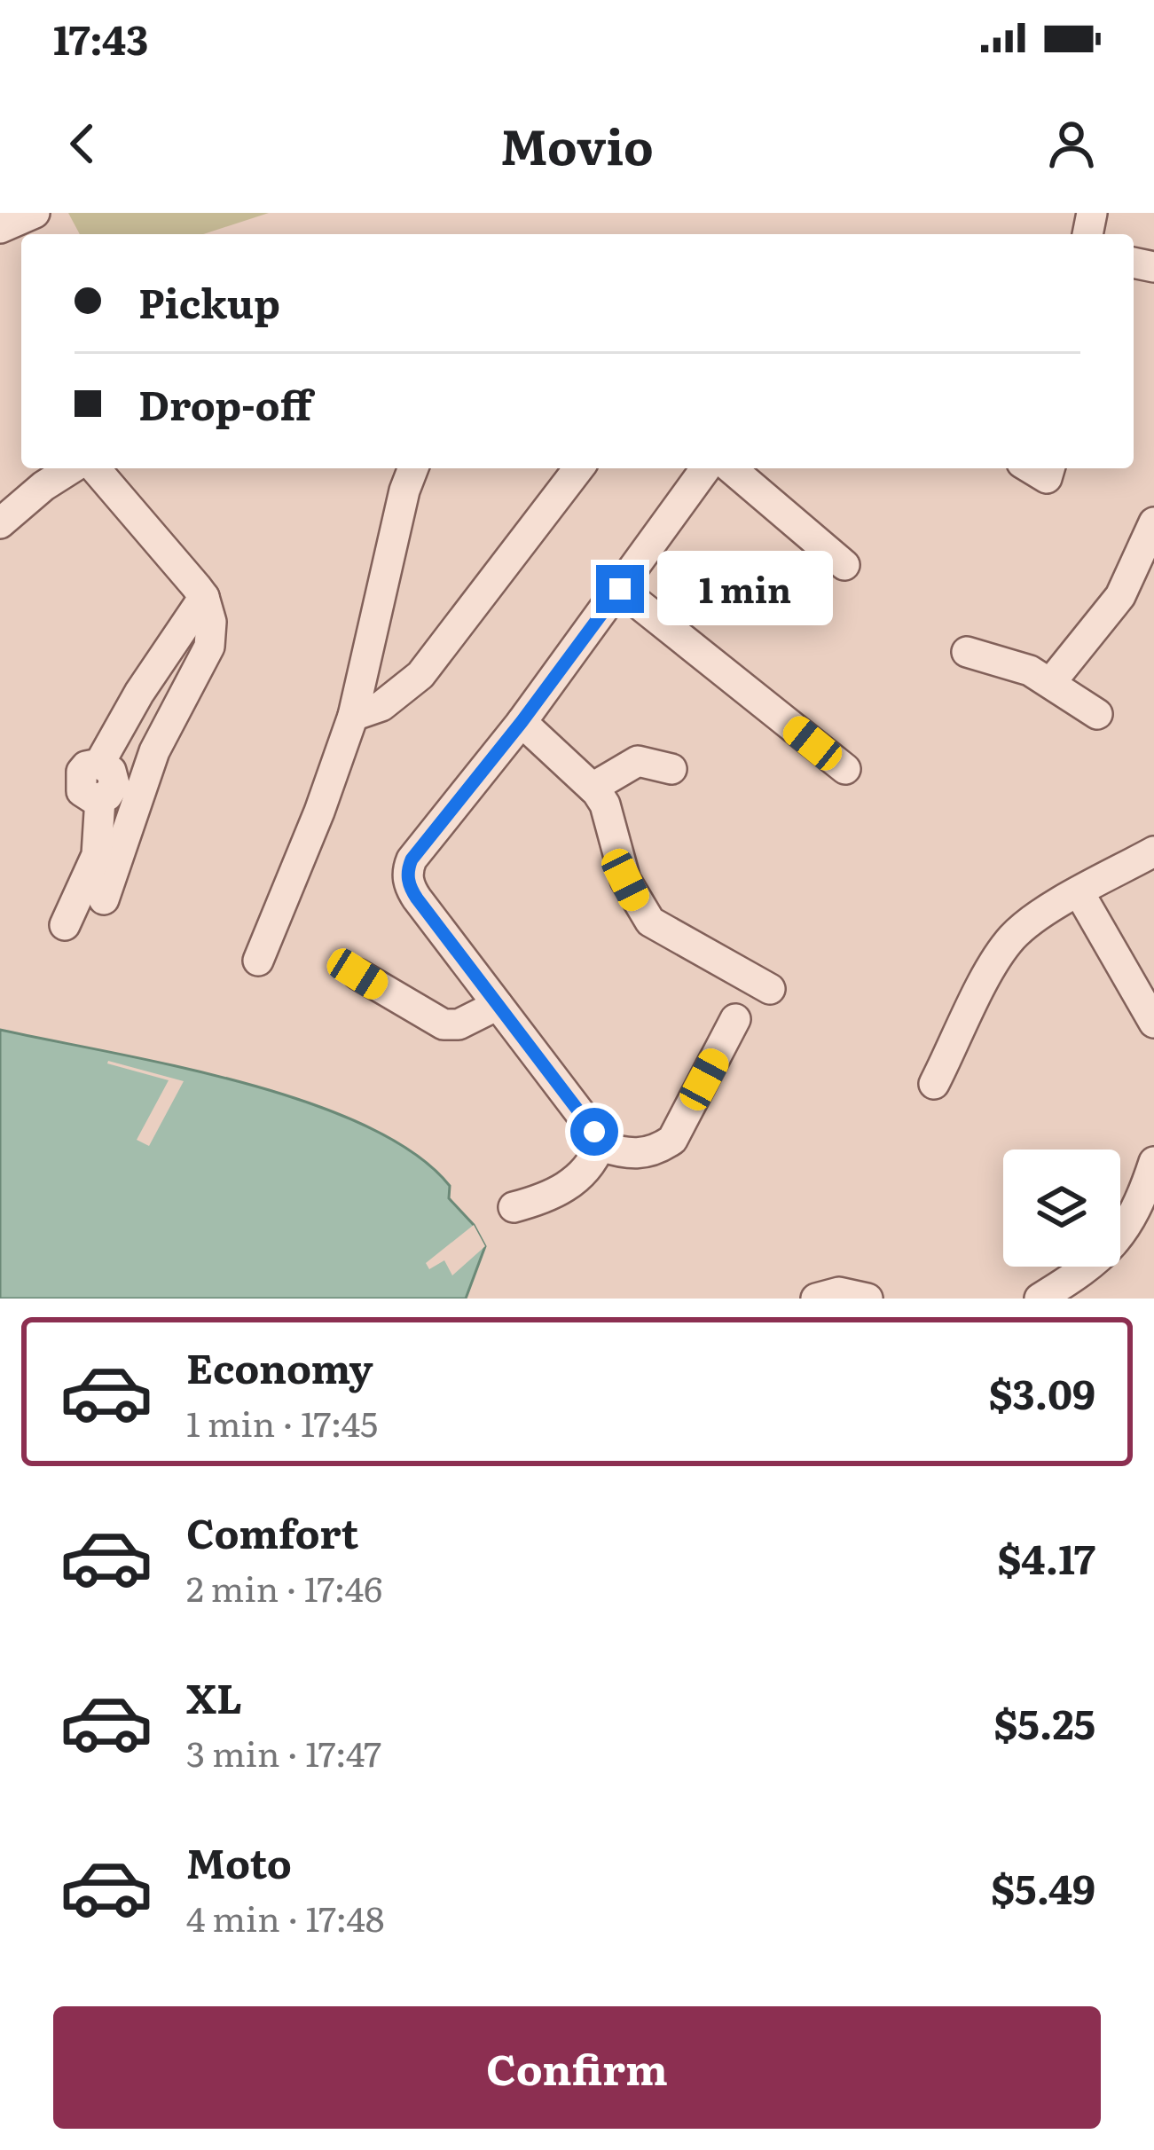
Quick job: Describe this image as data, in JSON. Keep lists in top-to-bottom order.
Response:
{
  "page": {
    "status": "17:43",
    "header": "Movio",
    "banner": ["Pickup", "Drop-off"],
    "bubble": "1 min",
    "list": [
      {
        "name": "Economy",
        "note": "1 min · 17:45",
        "value": "$3.09"
      },
      {
        "name": "Comfort",
        "note": "2 min · 17:46",
        "value": "$4.17"
      },
      {
        "name": "XL",
        "note": "3 min · 17:47",
        "value": "$5.25"
      },
      {
        "name": "Moto",
        "note": "4 min · 17:48",
        "value": "$5.49"
      }
    ],
    "buttons": "Confirm"
  }
}
